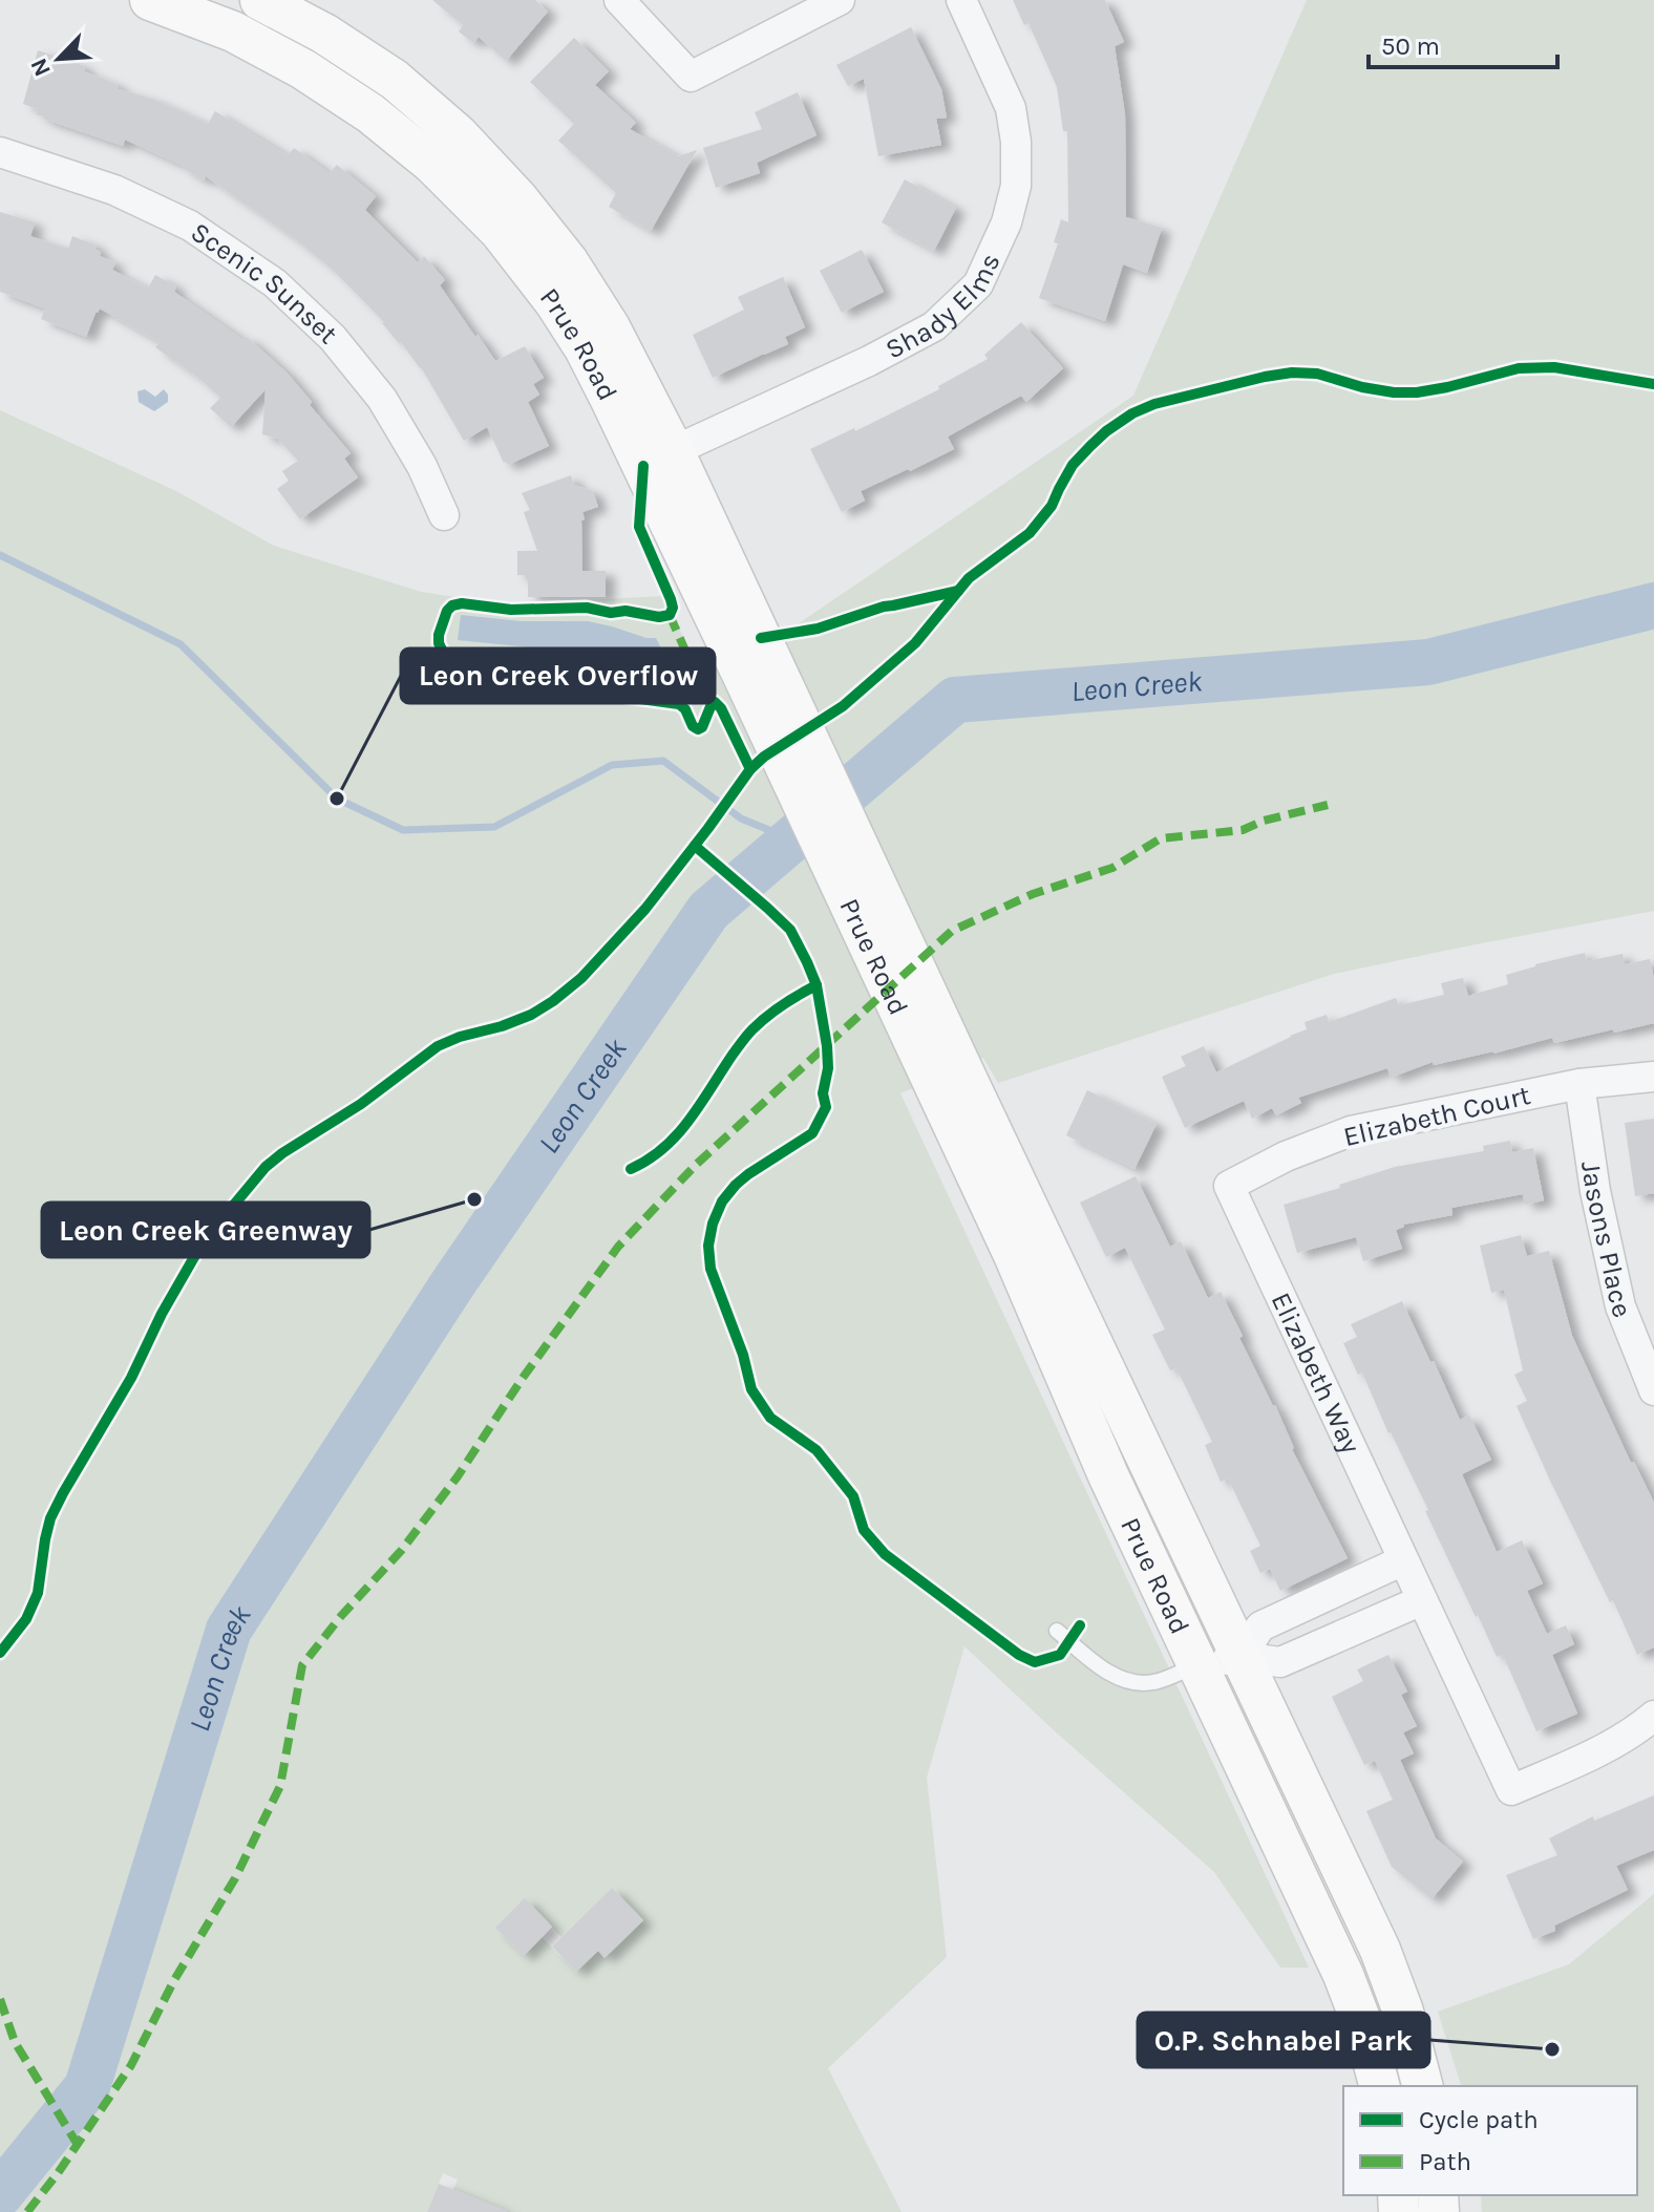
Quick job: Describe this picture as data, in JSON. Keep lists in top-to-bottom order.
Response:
{
  "streets": {
    "main road": ["Prue Road"],
    "street": [
      "Scenic Sunset",
      "Shady Elms",
      "Elizabeth Court",
      "Jasons Place",
      "Elizabeth Way"
    ]
  },
  "crossings": [
    ["Shady Elms", "Prue Road"],
    ["Elizabeth Court", "Jasons Place"],
    ["Elizabeth Court", "Elizabeth Way"]
  ],
  "water": ["Leon Creek"],
  "places": ["Leon Creek Overflow", "Leon Creek Greenway", "O.P. Schnabel Park"],
  "legend": ["Cycle path", "Path"],
  "scale_bar": "50 m",
  "north": "bottom left"
}
